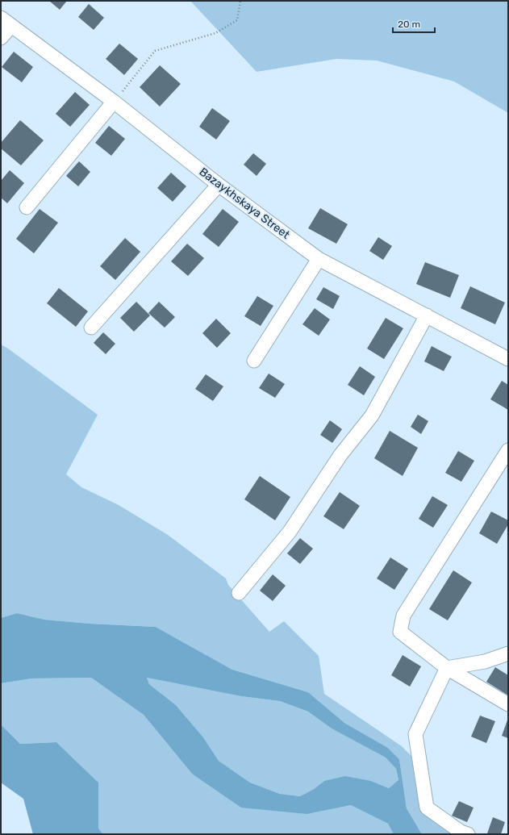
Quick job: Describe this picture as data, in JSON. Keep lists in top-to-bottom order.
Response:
{
  "streets": {
    "street": ["Bazaykhskaya Street"]
  },
  "scale_bar": "20 m"
}
